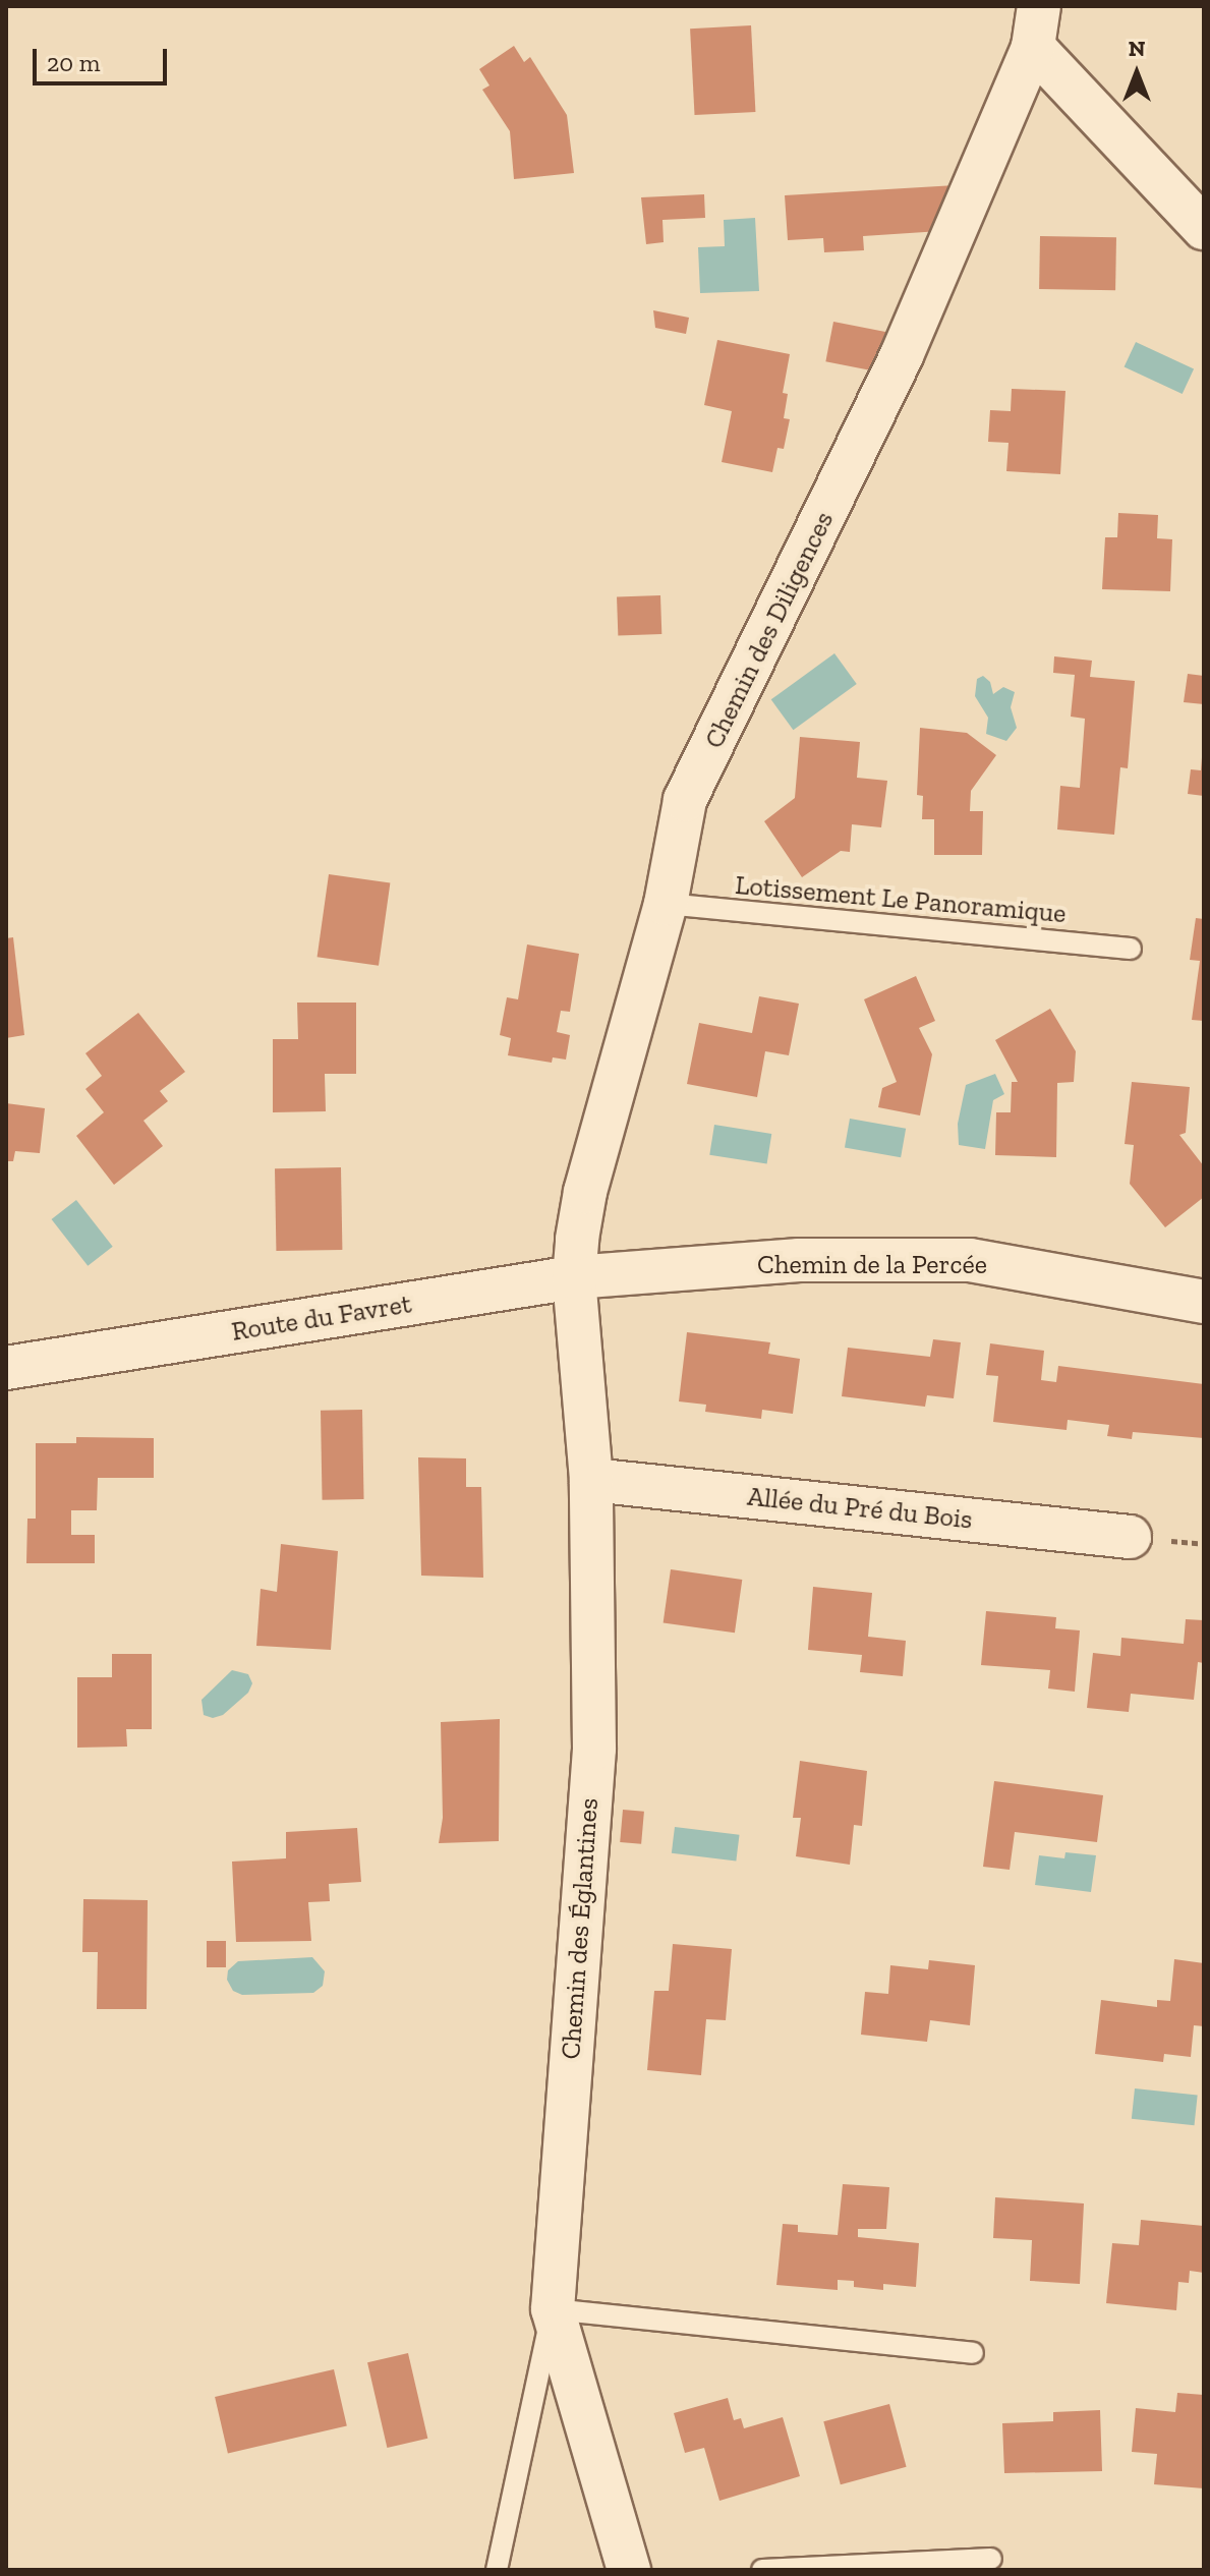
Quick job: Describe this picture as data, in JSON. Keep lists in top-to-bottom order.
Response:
{
  "streets": {
    "street": [
      "Chemin des Diligences",
      "Chemin de la Percée",
      "Route du Favret",
      "Allée du Pré du Bois",
      "Chemin des Églantines"
    ],
    "lane": ["Lotissement Le Panoramique"]
  },
  "crossings": [
    ["Chemin des Diligences", "Lotissement Le Panoramique"],
    ["Chemin des Diligences", "Route du Favret"],
    ["Chemin des Diligences", "Chemin des Églantines"],
    ["Chemin de la Percée", "Route du Favret"],
    ["Route du Favret", "Chemin des Églantines"],
    ["Allée du Pré du Bois", "Chemin des Églantines"]
  ],
  "scale_bar": "20 m",
  "north": "top"
}
